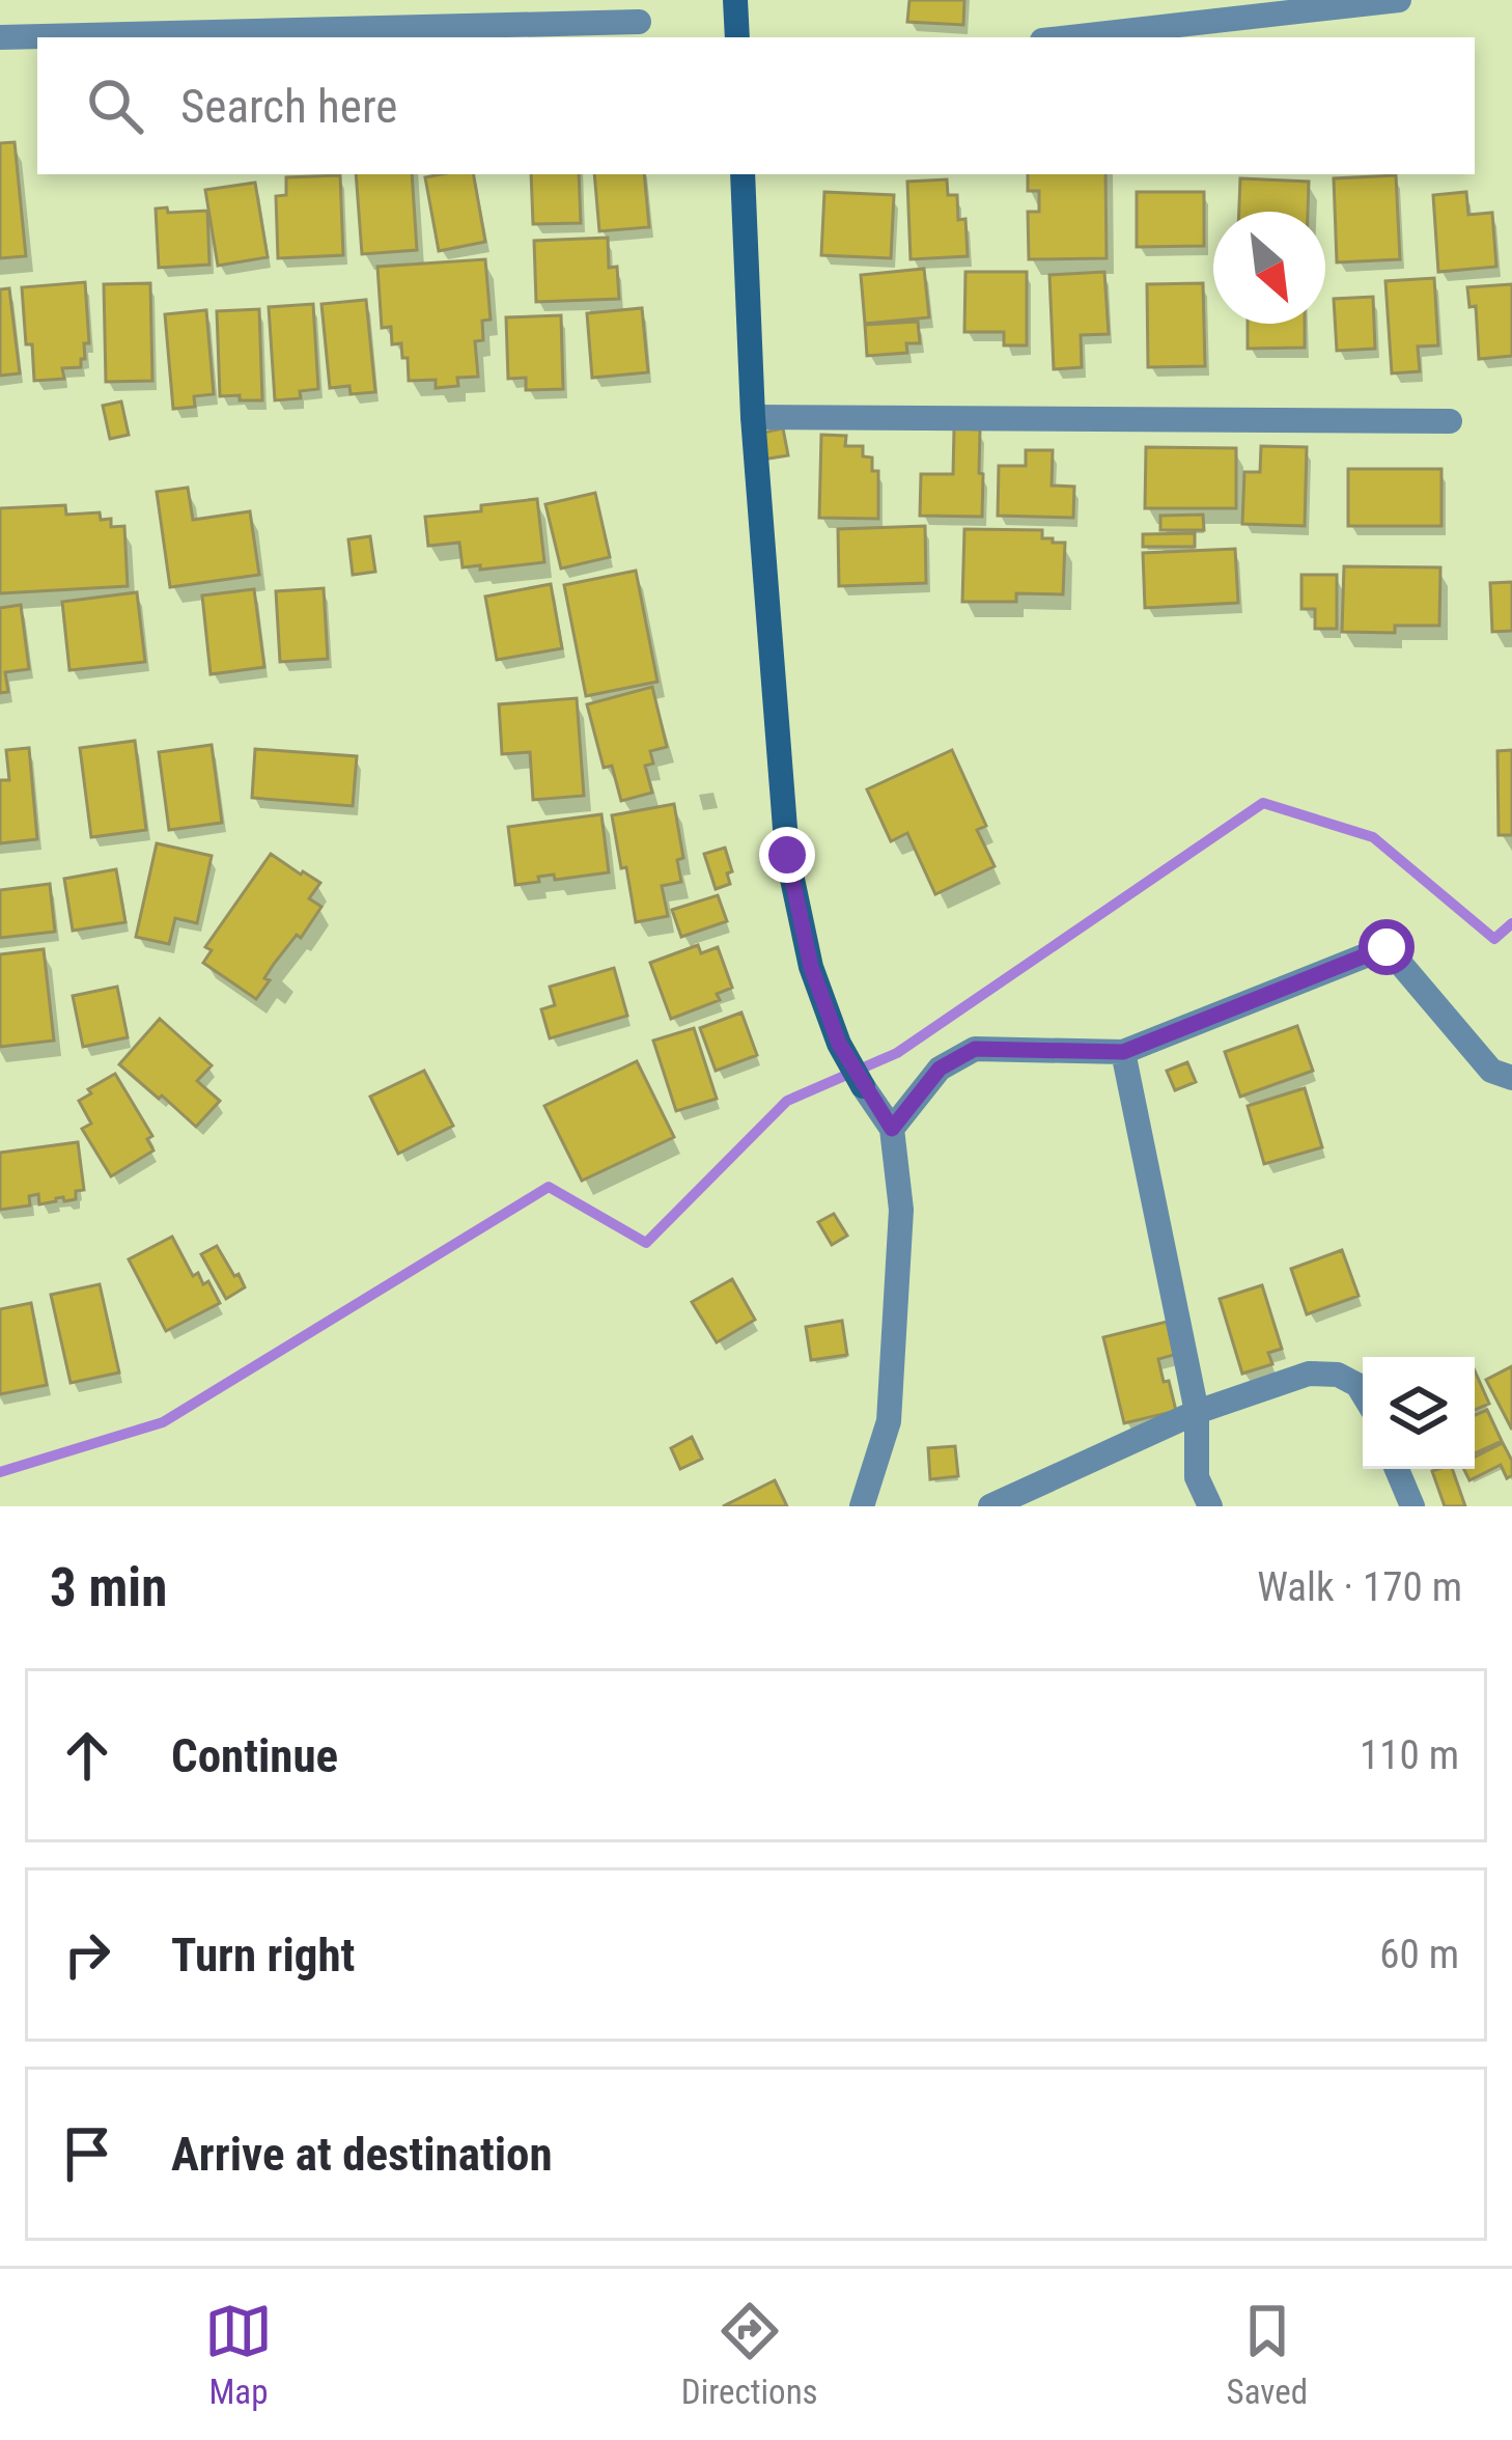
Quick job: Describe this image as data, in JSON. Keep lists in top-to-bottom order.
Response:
{
  "north": "bottom right",
  "page": {
    "search": "Search here",
    "heading": ["3 min", "Walk · 170 m"],
    "list": [
      ["Continue", "110 m"],
      ["Turn right", "60 m"],
      "Arrive at destination"
    ],
    "nav": ["Map", "Directions", "Saved"]
  }
}
